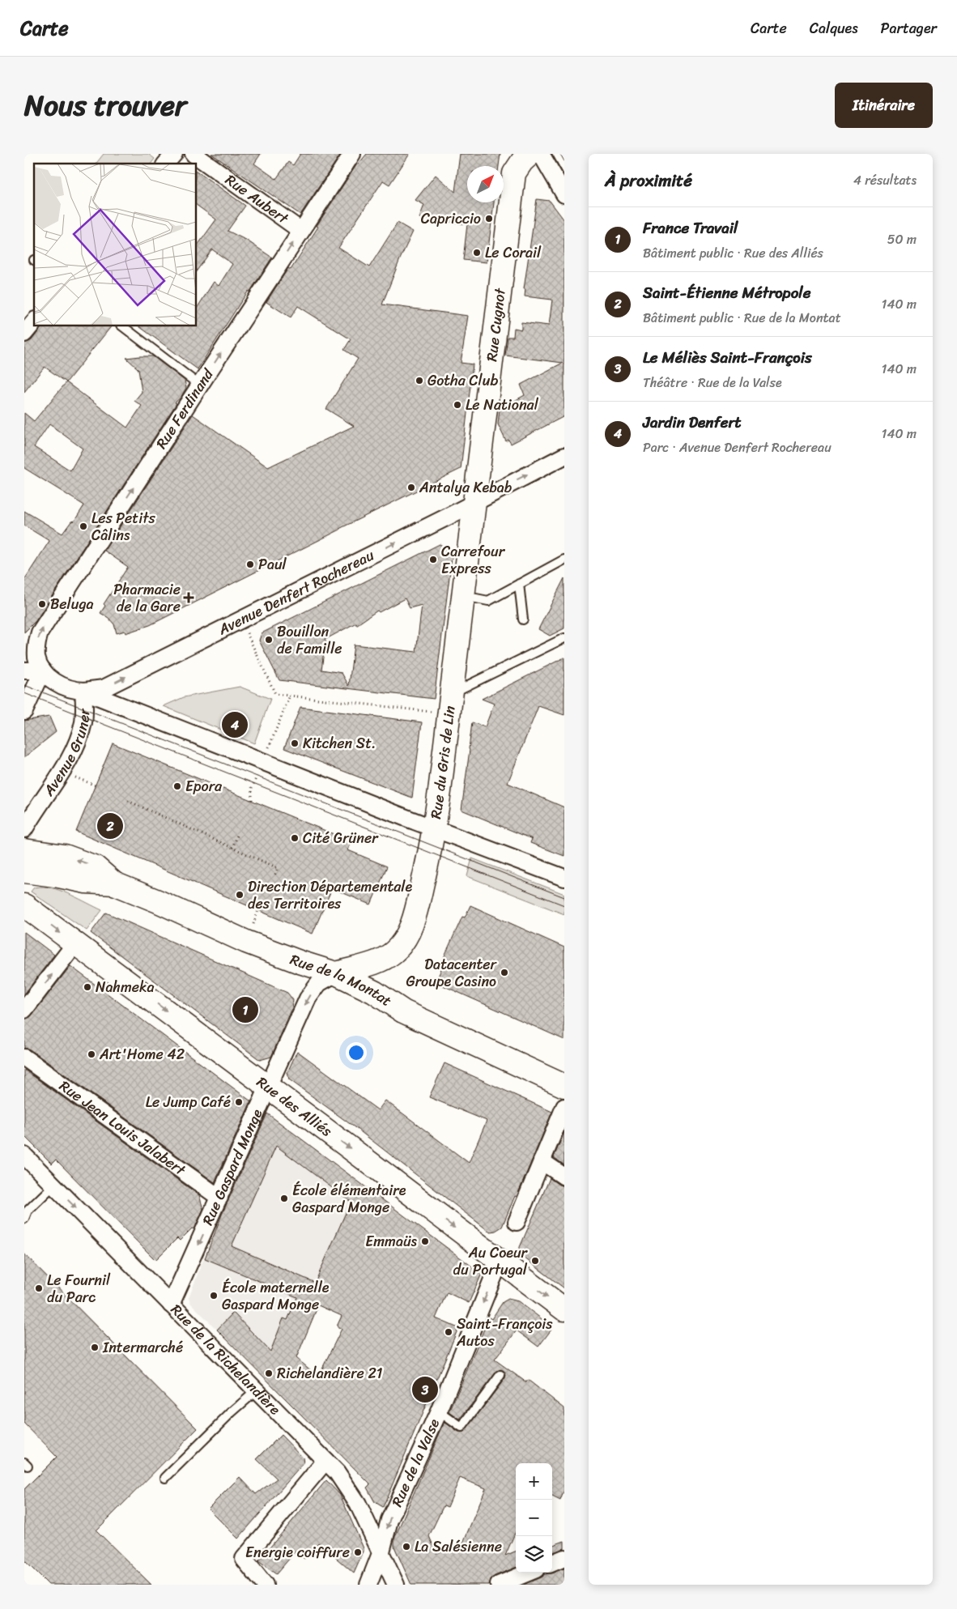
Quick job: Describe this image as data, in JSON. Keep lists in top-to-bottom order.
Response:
{
  "streets": {
    "main road": [
      "Rue Cugnot",
      "Rue du Gris de Lin",
      "Rue de la Montat",
      "Rue des Alliés"
    ],
    "street": [
      "Rue Aubert",
      "Rue Ferdinand",
      "Avenue Denfert Rochereau",
      "Avenue Gruner",
      "Rue Jean Louis Jalabert",
      "Rue Gaspard Monge",
      "Rue de la Richelandière",
      "Rue de la Valse"
    ]
  },
  "crossings": [
    ["Rue Aubert", "Rue Ferdinand"],
    ["Rue Cugnot", "Avenue Denfert Rochereau"],
    ["Rue Cugnot", "Rue du Gris de Lin"],
    ["Rue Ferdinand", "Avenue Denfert Rochereau"],
    ["Avenue Denfert Rochereau", "Avenue Gruner"],
    ["Avenue Denfert Rochereau", "Rue du Gris de Lin"],
    ["Rue du Gris de Lin", "Rue de la Montat"],
    ["Rue du Gris de Lin", "Rue Gaspard Monge"],
    ["Rue de la Montat", "Rue Gaspard Monge"],
    ["Rue des Alliés", "Rue Gaspard Monge"],
    ["Rue des Alliés", "Rue de la Valse"],
    ["Rue Jean Louis Jalabert", "Rue Gaspard Monge"],
    ["Rue Gaspard Monge", "Rue de la Richelandière"],
    ["Rue de la Richelandière", "Rue de la Valse"]
  ],
  "one_way": [
    "Rue Ferdinand",
    "Avenue Denfert Rochereau",
    "Rue des Alliés",
    "Rue Gaspard Monge",
    "Rue de la Valse"
  ],
  "places": {
    "other": [
      "Capriccio",
      "Le Corail",
      "Gotha Club",
      "Le National",
      "Antalya Kebab",
      "Les Petits Câlins",
      "Carrefour Express",
      "Paul",
      "Beluga",
      "Bouillon de Famille",
      "Kitchen St.",
      "Epora",
      "Cité Grüner",
      "Direction Départementale des Territoires",
      "Datacenter Groupe Casino",
      "Nahmeka",
      "Art'Home 42",
      "Le Jump Café",
      "École élémentaire Gaspard Monge",
      "Emmaüs",
      "Au Coeur du Portugal",
      "Le Fournil du Parc",
      "École maternelle Gaspard Monge",
      "Saint-François Autos",
      "Intermarché",
      "Richelandière 21",
      "La Salésienne",
      "Energie coiffure"
    ],
    "health": ["Pharmacie de la Gare"]
  },
  "north": "top right",
  "page": {
    "header": "Carte",
    "nav": ["Carte", "Calques", "Partager"],
    "title": "Nous trouver",
    "buttons": "Itinéraire",
    "heading": ["À proximité", "4 résultats"],
    "list": [
      {
        "mark": "1",
        "name": "France Travail",
        "note": "Bâtiment public · Rue des Alliés",
        "value": "50 m"
      },
      {
        "mark": "2",
        "name": "Saint-Étienne Métropole",
        "note": "Bâtiment public · Rue de la Montat",
        "value": "140 m"
      },
      {
        "mark": "3",
        "name": "Le Méliès Saint-François",
        "note": "Théâtre · Rue de la Valse",
        "value": "140 m"
      },
      {
        "mark": "4",
        "name": "Jardin Denfert",
        "note": "Parc · Avenue Denfert Rochereau",
        "value": "140 m"
      }
    ],
    "pins": [
      "4",
      "2",
      "1",
      "3"
    ],
    "map_buttons": ["+", "−"]
  }
}
